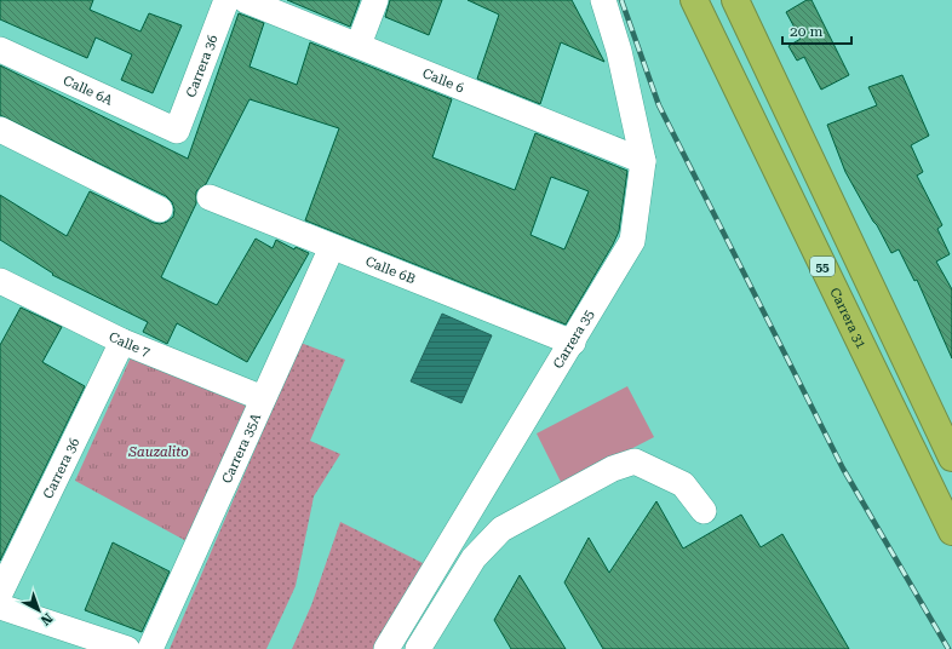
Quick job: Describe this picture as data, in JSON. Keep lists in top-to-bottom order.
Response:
{
  "streets": {
    "highway": ["55", "Carrera 31"],
    "street": [
      "Carrera 36",
      "Calle 6",
      "Calle 6A",
      "Calle 6B",
      "Carrera 35",
      "Calle 7",
      "Carrera 35A"
    ]
  },
  "crossings": [
    ["Carrera 36", "Calle 6A"],
    ["Carrera 36", "Calle 7"],
    ["Calle 6", "Carrera 35"],
    ["Calle 6B", "Carrera 35"],
    ["Calle 6B", "Carrera 35A"],
    ["Calle 7", "Carrera 35A"]
  ],
  "parks": ["Sauzalito"],
  "scale_bar": "20 m",
  "north": "bottom right"
}
